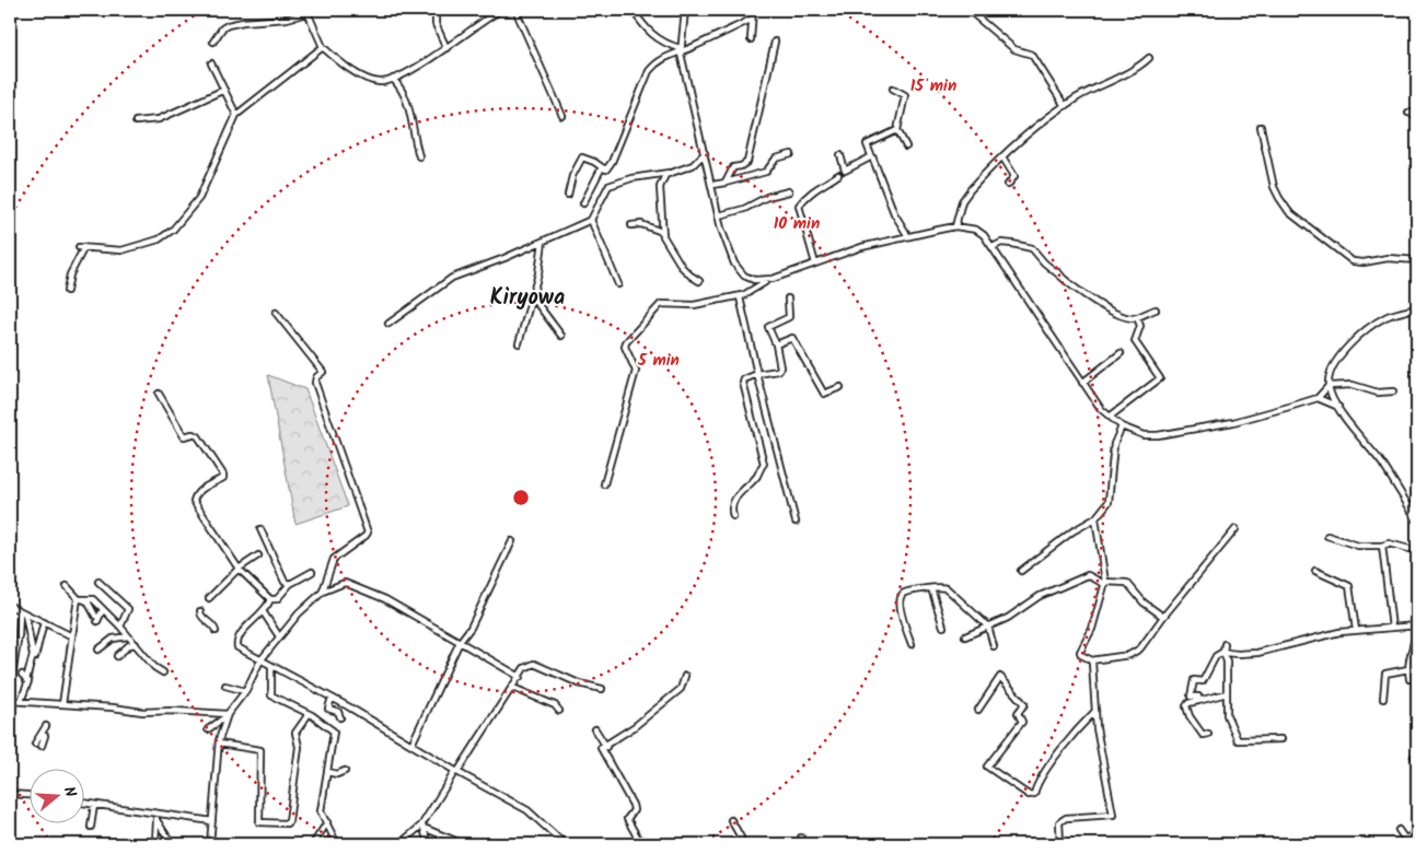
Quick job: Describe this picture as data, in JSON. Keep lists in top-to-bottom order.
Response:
{
  "districts": ["Kiryowa"],
  "north": "right",
  "rings": ["15 min", "10 min", "5 min"]
}
